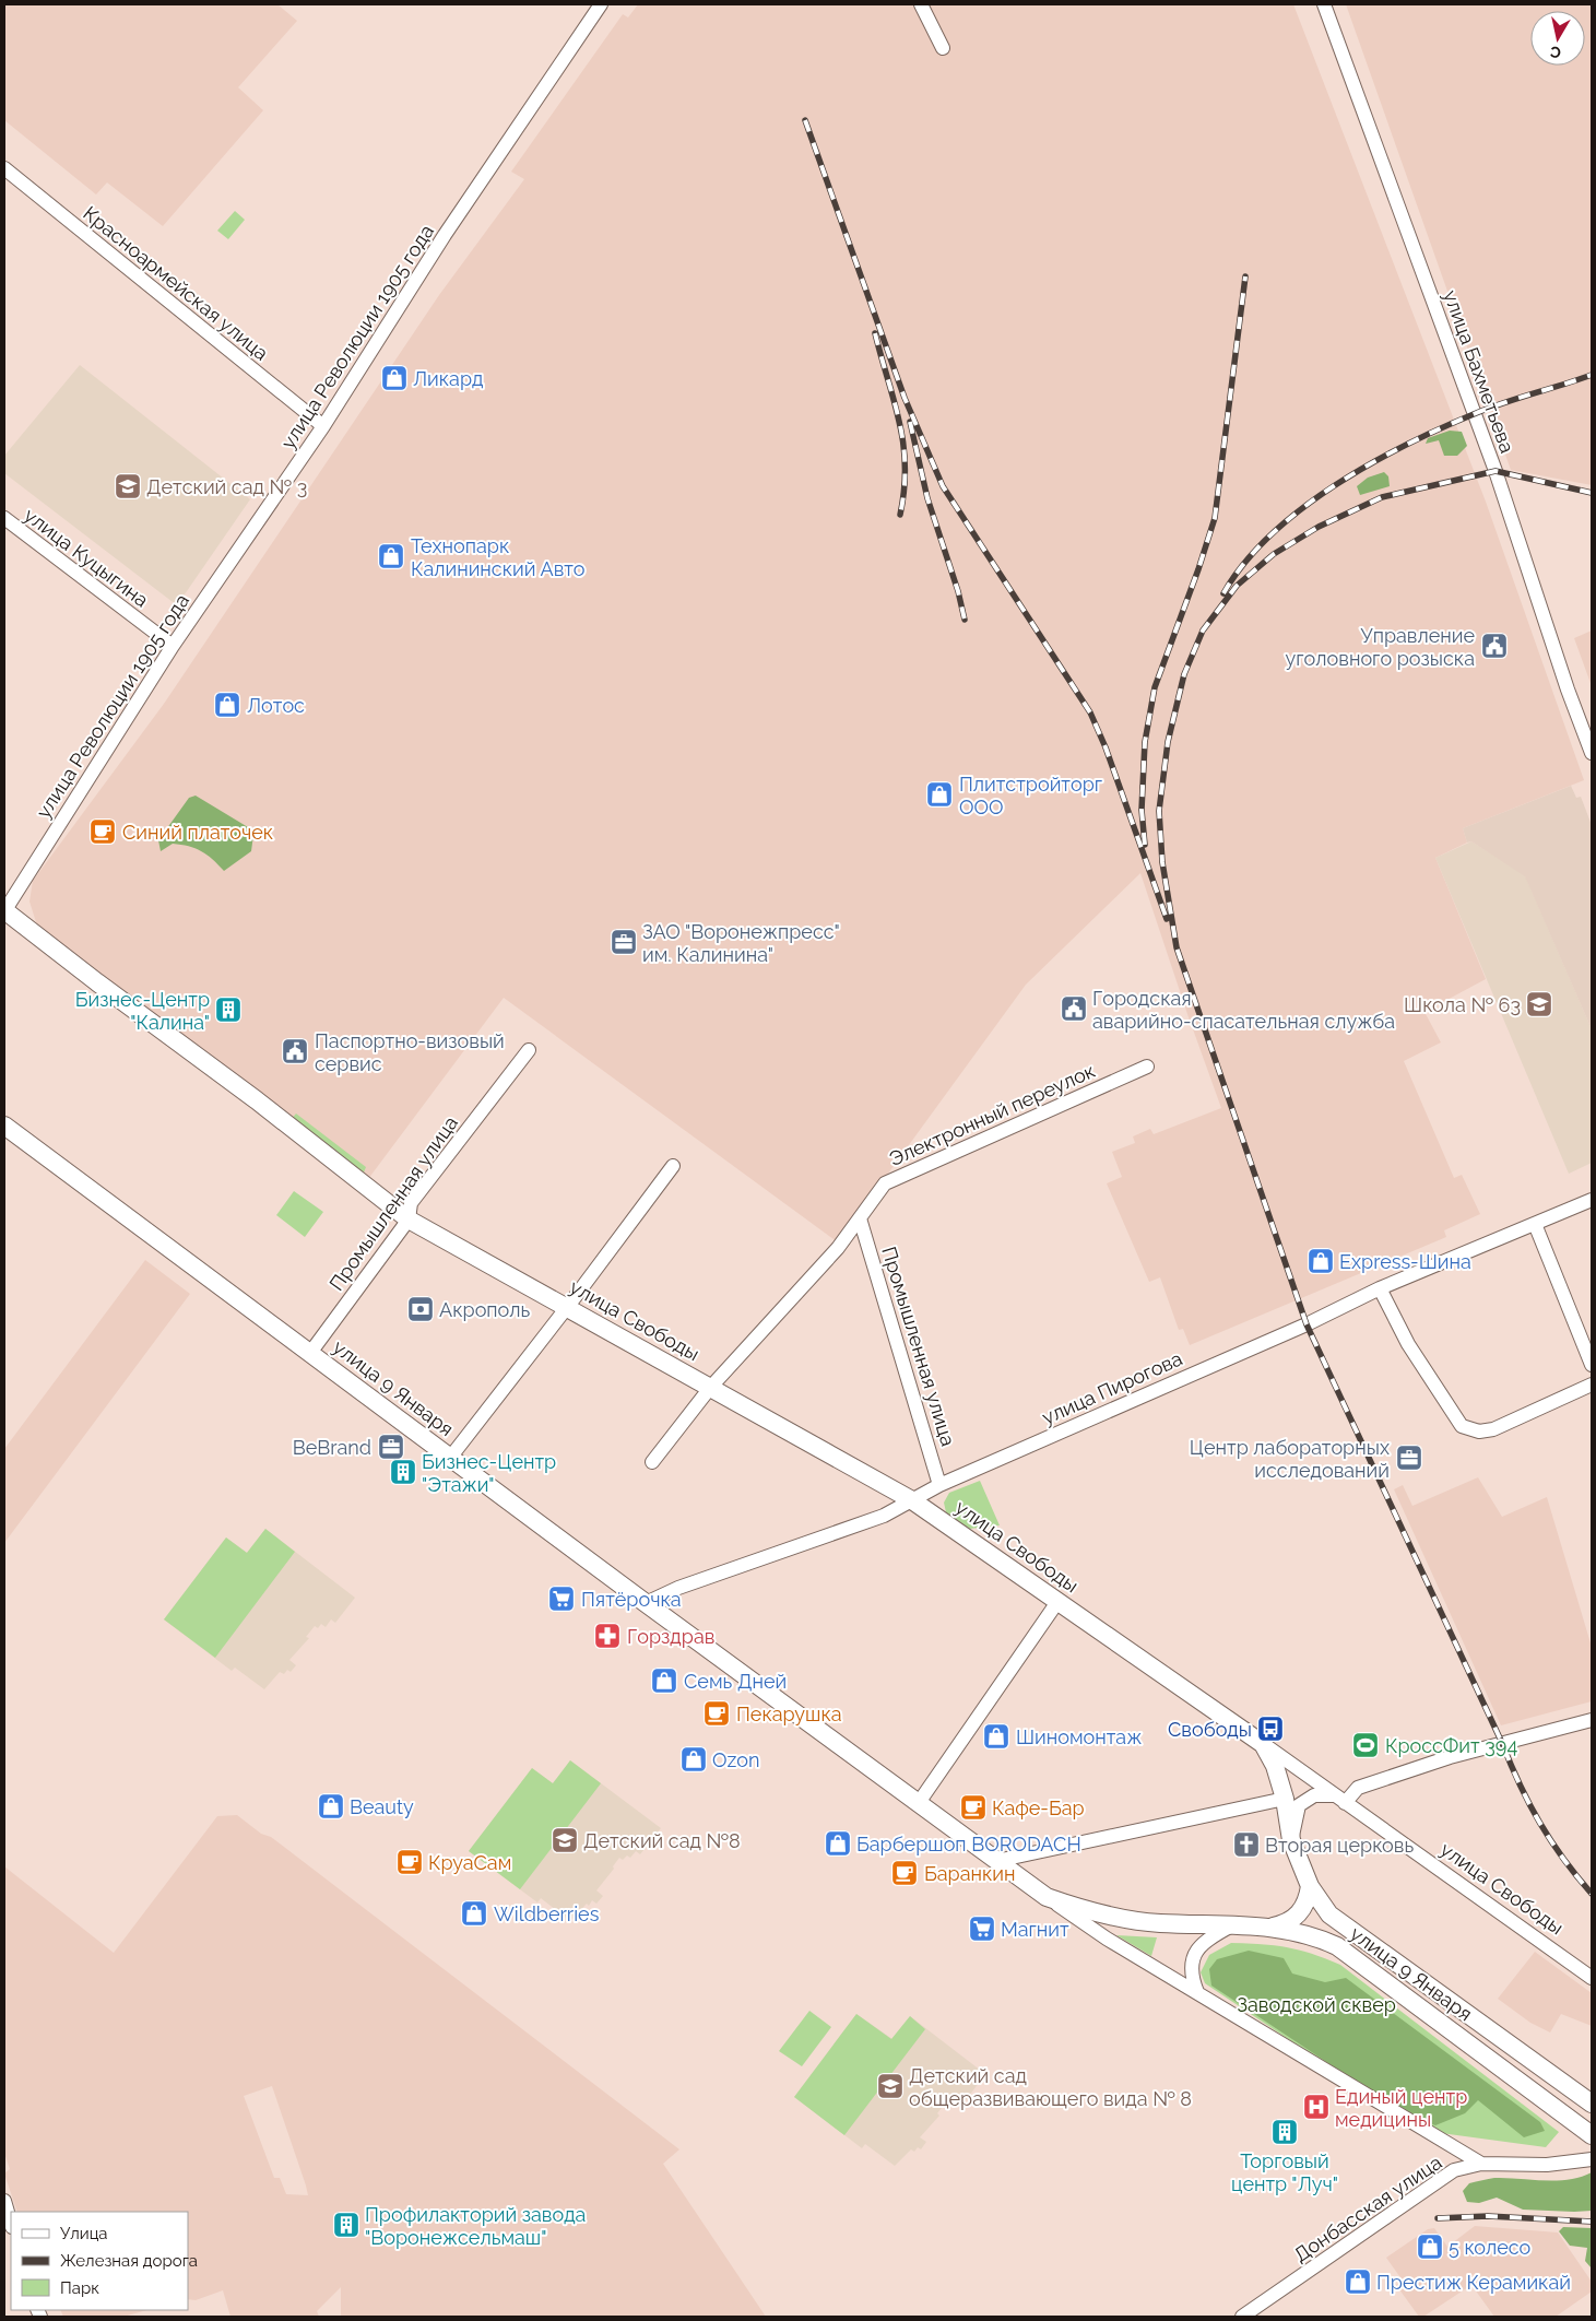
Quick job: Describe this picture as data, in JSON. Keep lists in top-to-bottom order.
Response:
{
  "streets": {
    "main road": ["улица Свободы", "улица 9 Января"],
    "street": [
      "Красноармейская улица",
      "улица Революции 1905 года",
      "улица Бахметьева",
      "улица Куцыгина",
      "Электронный переулок",
      "Промышленная улица",
      "улица Пирогова",
      "Донбасская улица"
    ]
  },
  "crossings": [
    ["Красноармейская улица", "улица Революции 1905 года"],
    ["улица Революции 1905 года", "улица Куцыгина"],
    ["улица Революции 1905 года", "улица Свободы"],
    ["Электронный переулок", "Промышленная улица"],
    ["Электронный переулок", "улица Свободы"],
    ["Промышленная улица", "улица Свободы"],
    ["Промышленная улица", "улица 9 Января"],
    ["Промышленная улица", "улица Пирогова"],
    ["улица Свободы", "улица 9 Января"],
    ["улица Свободы", "улица Пирогова"],
    ["улица 9 Января", "улица Пирогова"],
    ["улица 9 Января", "Донбасская улица"]
  ],
  "parks": ["Заводской сквер"],
  "places": {
    "shop": [
      "Ликард",
      "Технопарк Калининский Авто",
      "Лотос",
      "Плитстройторг ООО",
      "Express-Шина",
      "Семь Дней",
      "Шиномонтаж",
      "Ozon",
      "Beauty",
      "Барбершоп BORODACH",
      "Wildberries",
      "5 колесо",
      "Престиж Керамикай"
    ],
    "school or university": [
      "Детский сад № 3",
      "Школа № 63",
      "Детский сад №8",
      "Детский сад общеразвивающего вида № 8"
    ],
    "public building": ["Управление уголовного розыска", "Городская аварийно-спасательная служба", "Паспортно-визовый сервис"],
    "cafe": [
      "Синий платочек",
      "Пекарушка",
      "Кафе-Бар",
      "КруаСам",
      "Баранкин"
    ],
    "office": ["ЗАО \"Воронежпресс\" им. Калинина\"", "BeBrand", "Центр лабораторных исследований"],
    "building": [
      "Бизнес-Центр \"Калина\"",
      "Бизнес-Центр \"Этажи\"",
      "Торговый центр \"Луч\"",
      "Профилакторий завода \"Воронежсельмаш\""
    ],
    "bank": ["Акрополь"],
    "supermarket": ["Пятёрочка", "Магнит"],
    "pharmacy": ["Горздрав"],
    "bus stop": ["Свободы"],
    "sports": ["КроссФит 394"],
    "church": ["Вторая церковь"],
    "hospital": ["Единый центр медицины"]
  },
  "legend": ["Улица", "Железная дорога", "Парк"],
  "north": "bottom"
}
